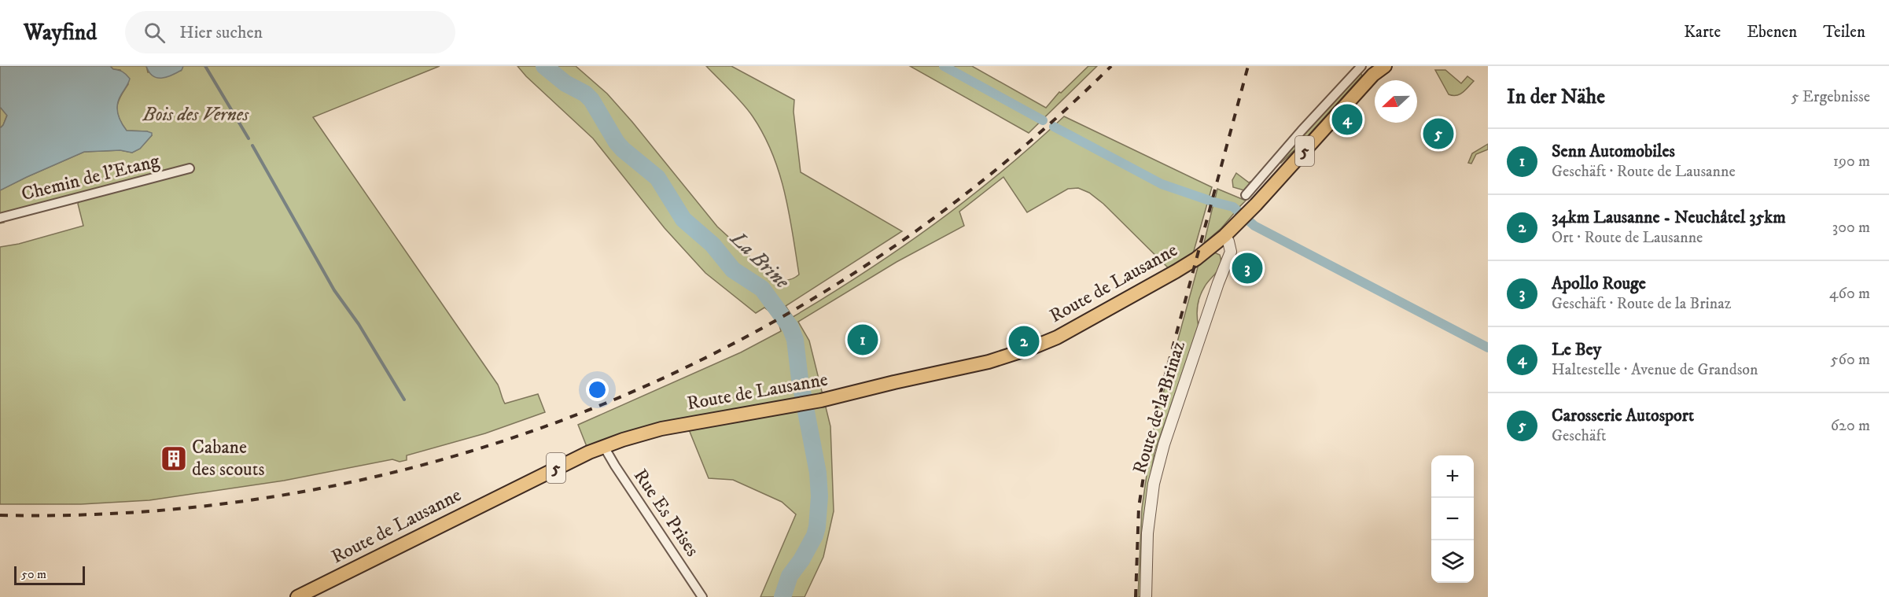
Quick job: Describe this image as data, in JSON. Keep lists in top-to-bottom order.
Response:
{
  "streets": {
    "main road": ["5", "Route de Lausanne"],
    "street": ["Chemin de l'Etang", "Route de la Brinaz", "Rue Es Prises"]
  },
  "crossings": [
    ["5", "Route de Lausanne"],
    ["5", "Route de la Brinaz"],
    ["Route de Lausanne", "Route de la Brinaz"],
    ["Route de Lausanne", "Rue Es Prises"]
  ],
  "water": ["La Brine"],
  "parks": ["Bois des Vernes"],
  "places": {
    "building": ["Cabane des scouts"]
  },
  "scale_bar": "50 m",
  "north": "left",
  "page": {
    "header": "Wayfind",
    "search": "Hier suchen",
    "nav": ["Karte", "Ebenen", "Teilen"],
    "heading": ["In der Nähe", "5 Ergebnisse"],
    "pins": [
      "4",
      "5",
      "3",
      "1",
      "2"
    ],
    "list": [
      {
        "mark": "1",
        "name": "Senn Automobiles",
        "note": "Geschäft · Route de Lausanne",
        "value": "190 m"
      },
      {
        "mark": "2",
        "name": "34km Lausanne - Neuchâtel 35km",
        "note": "Ort · Route de Lausanne",
        "value": "300 m"
      },
      {
        "mark": "3",
        "name": "Apollo Rouge",
        "note": "Geschäft · Route de la Brinaz",
        "value": "460 m"
      },
      {
        "mark": "4",
        "name": "Le Bey",
        "note": "Haltestelle · Avenue de Grandson",
        "value": "560 m"
      },
      {
        "mark": "5",
        "name": "Carosserie Autosport",
        "note": "Geschäft",
        "value": "620 m"
      }
    ],
    "map_buttons": ["+", "−"],
    "scale": "50 m"
  }
}
